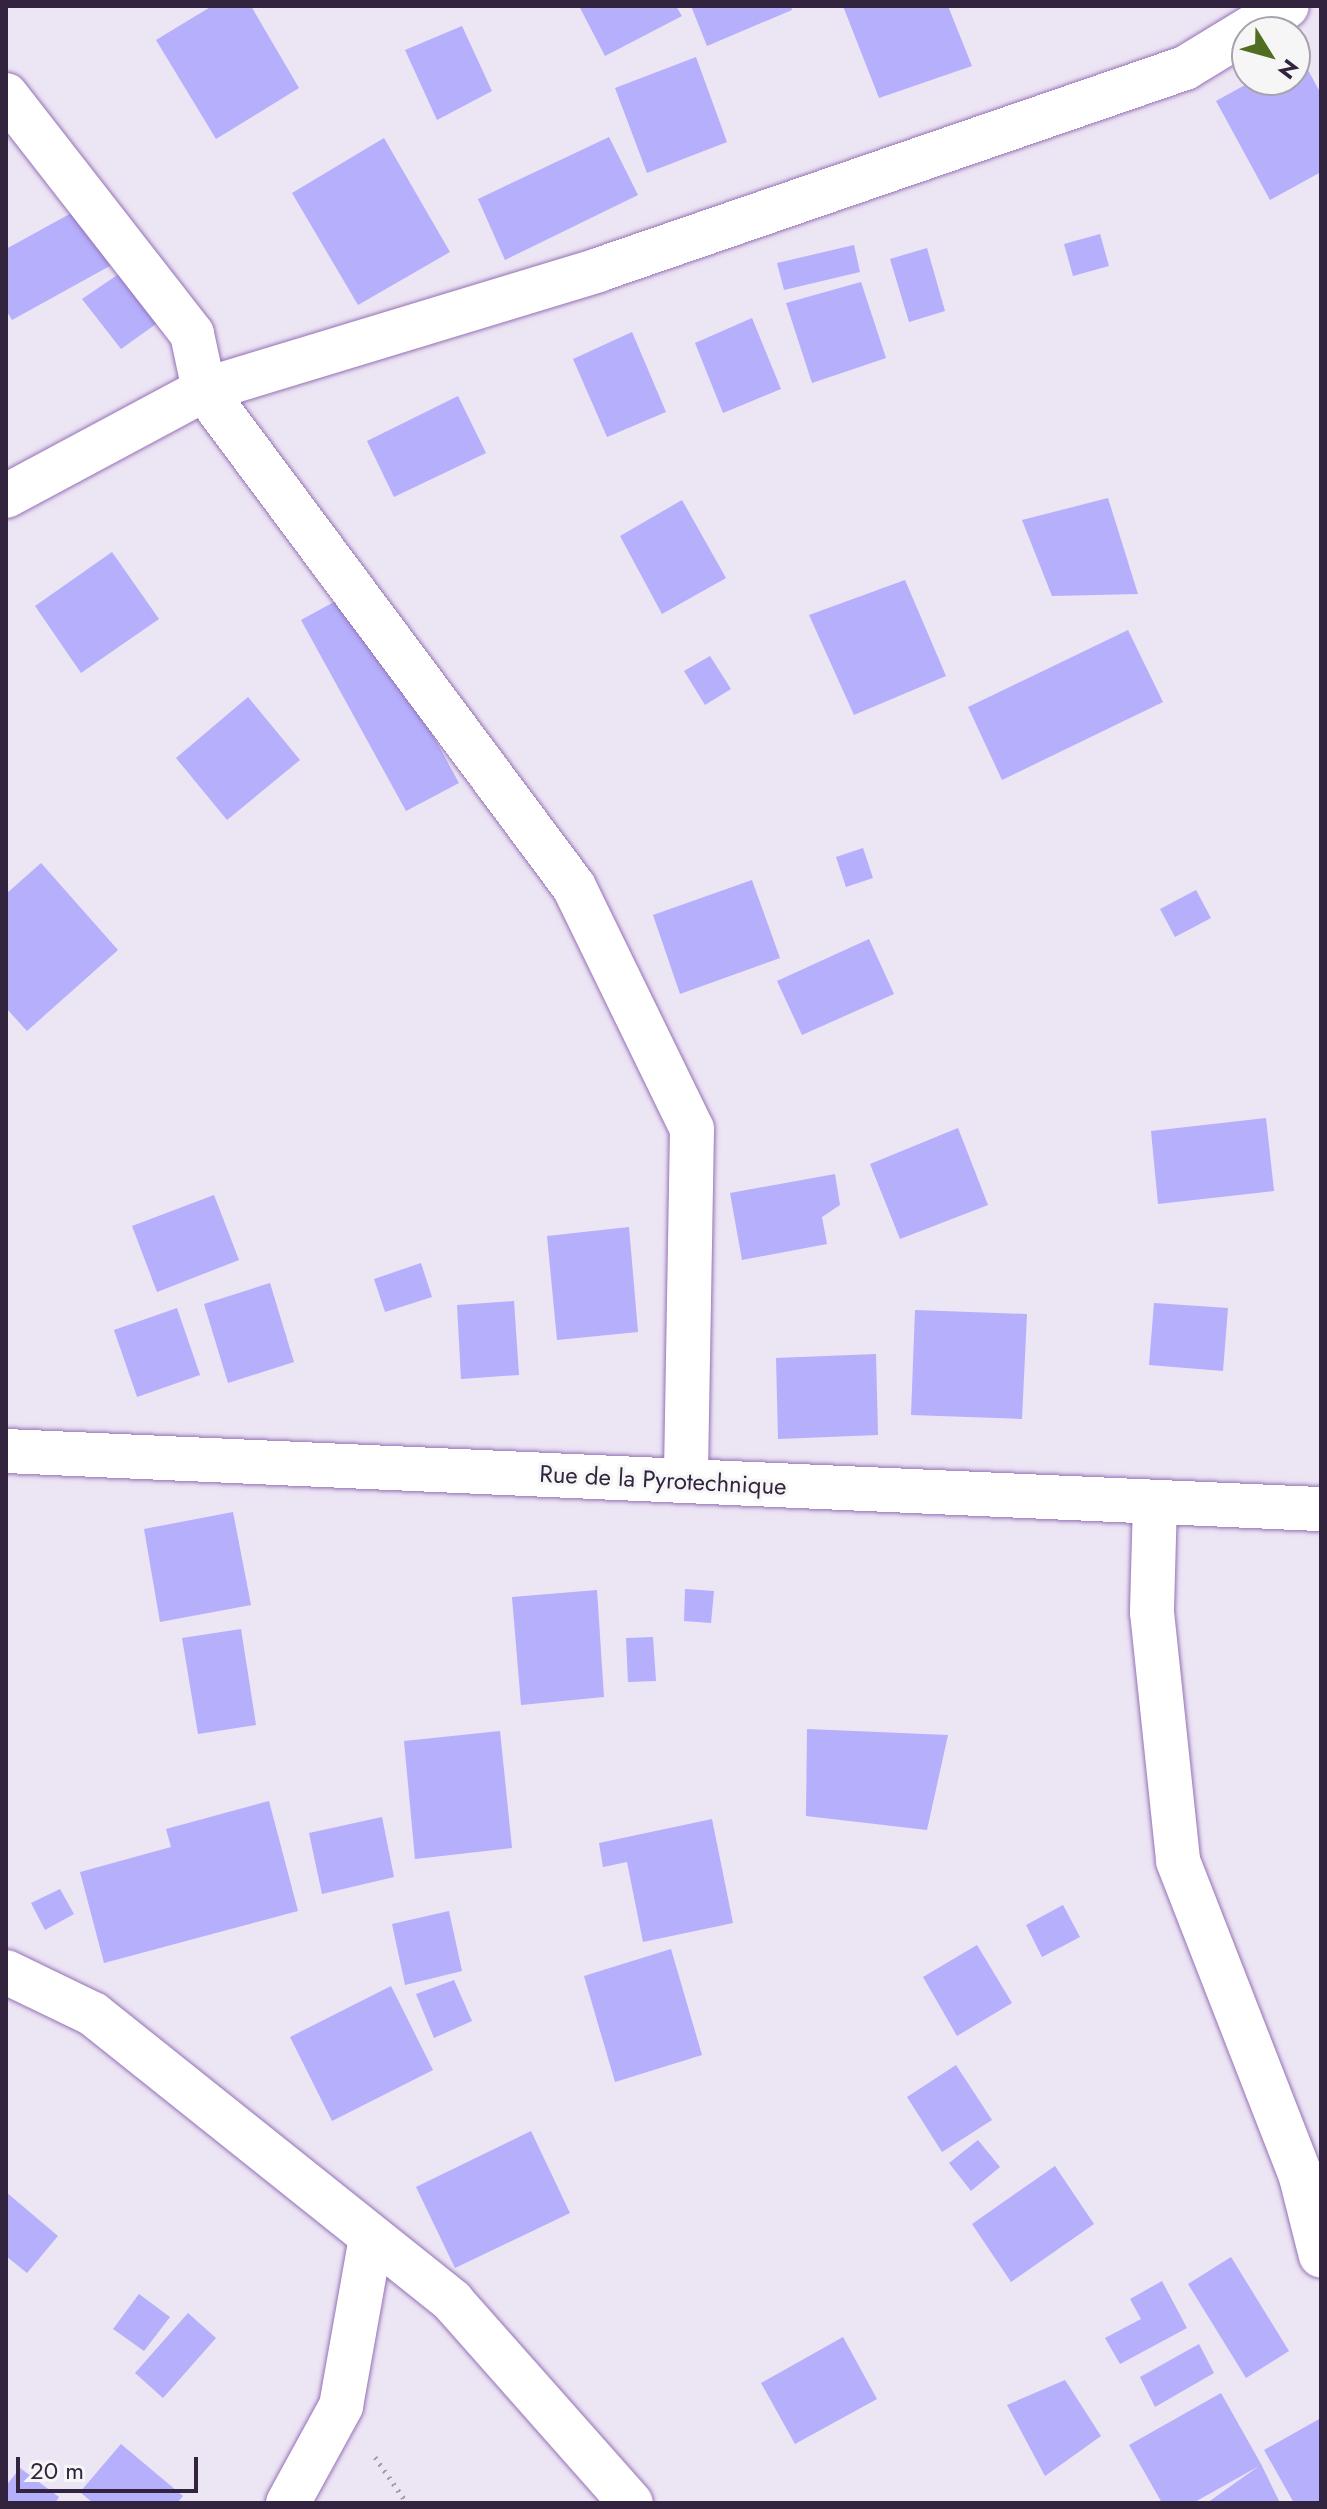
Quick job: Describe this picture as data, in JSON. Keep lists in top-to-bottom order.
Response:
{
  "streets": {
    "street": ["Rue de la Pyrotechnique"]
  },
  "scale_bar": "20 m",
  "north": "bottom right"
}
